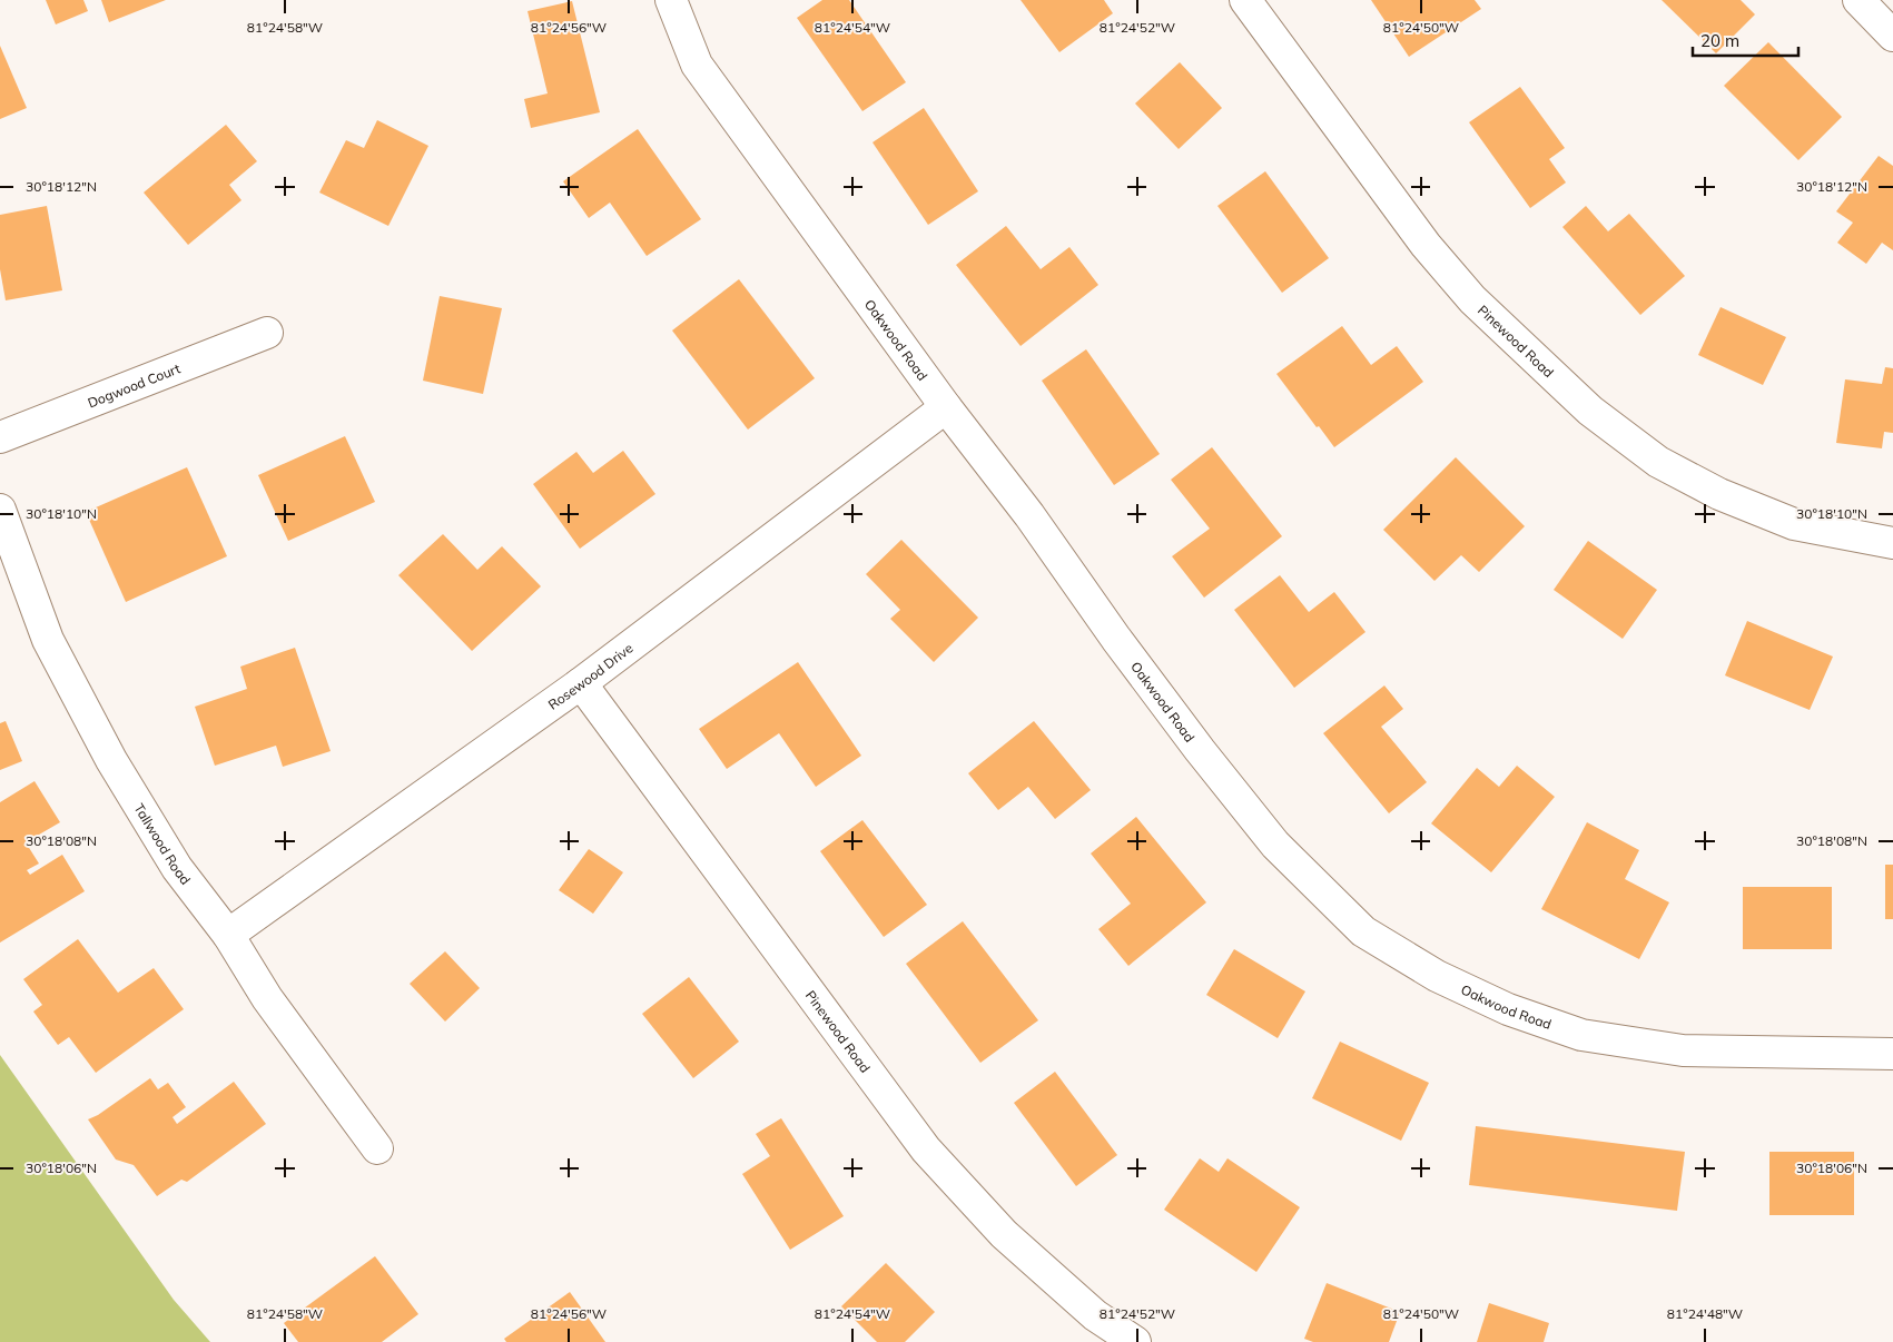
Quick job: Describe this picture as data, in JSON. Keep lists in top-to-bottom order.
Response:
{
  "streets": {
    "street": [
      "Oakwood Road",
      "Pinewood Road",
      "Dogwood Court",
      "Rosewood Drive",
      "Tallwood Road"
    ]
  },
  "crossings": [
    ["Oakwood Road", "Rosewood Drive"],
    ["Pinewood Road", "Rosewood Drive"],
    ["Rosewood Drive", "Tallwood Road"]
  ],
  "scale_bar": "20 m",
  "coordinates": [
    "81°24'58\"W",
    "81°24'56\"W",
    "81°24'54\"W",
    "81°24'52\"W",
    "81°24'50\"W",
    "30°18'12\"N",
    "30°18'10\"N",
    "30°18'08\"N",
    "30°18'06\"N",
    "81°24'48\"W"
  ]
}
